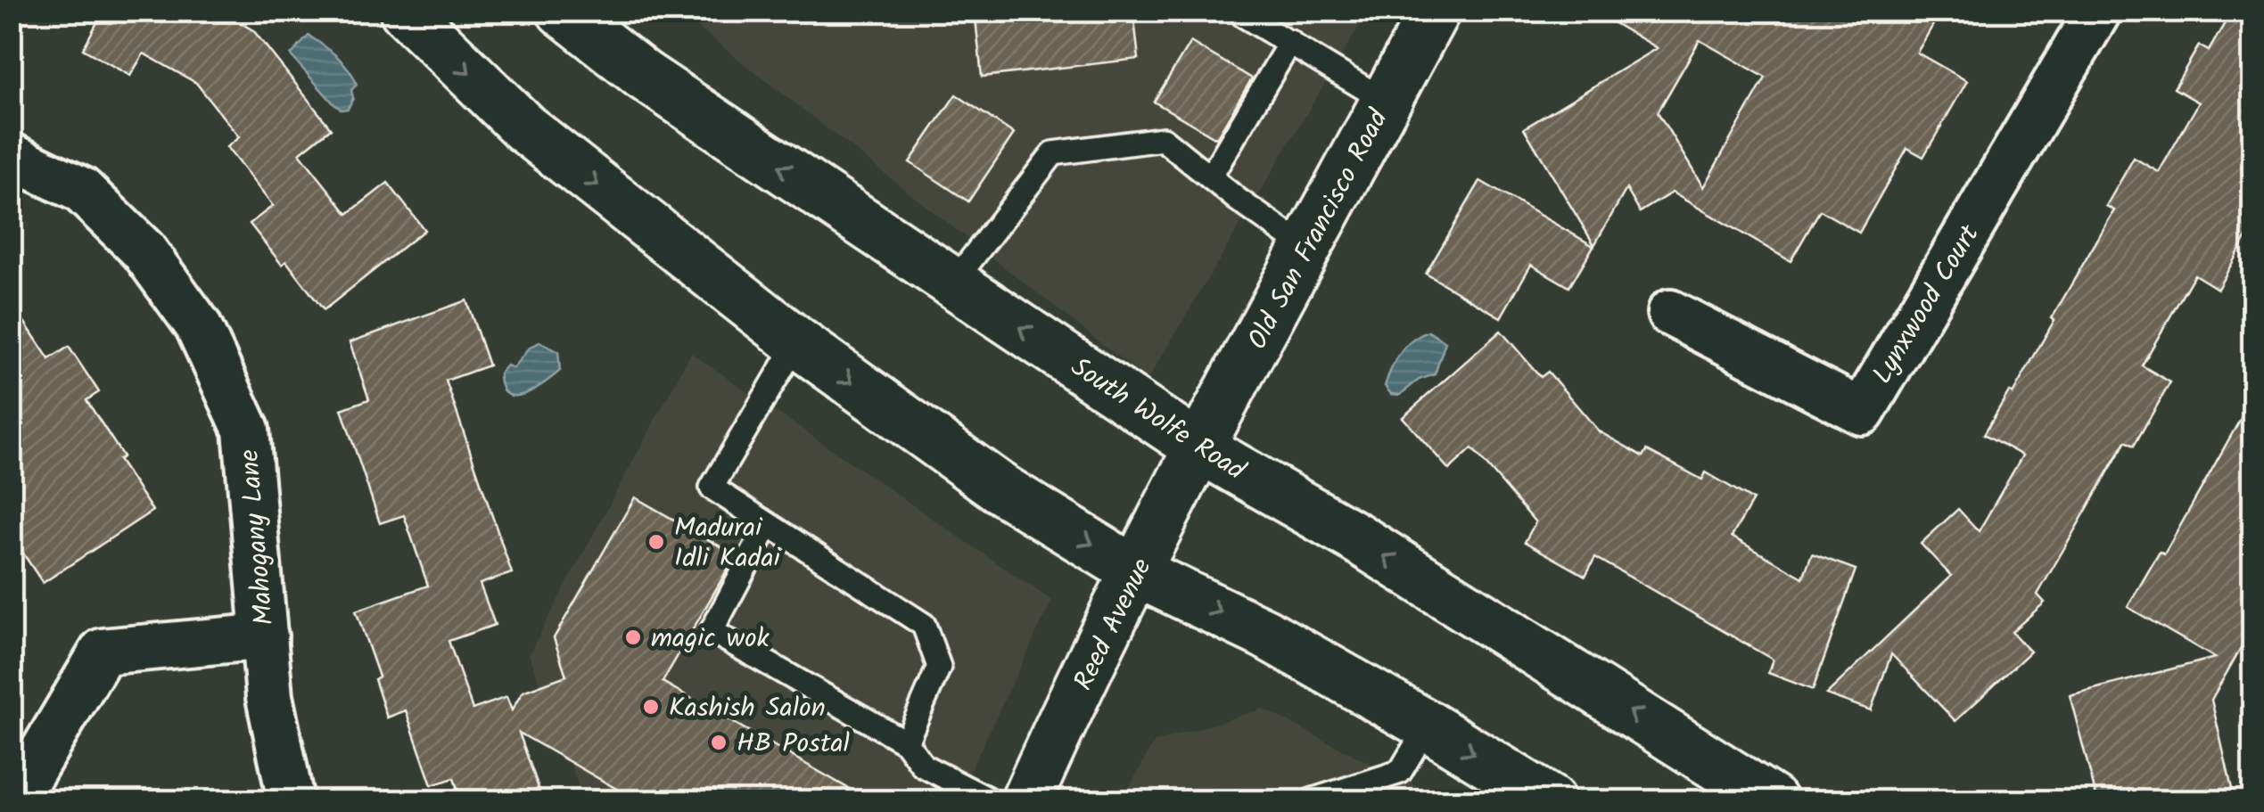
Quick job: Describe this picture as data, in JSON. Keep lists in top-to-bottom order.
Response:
{
  "streets": {
    "main road": ["Old San Francisco Road", "South Wolfe Road", "Reed Avenue"],
    "street": ["Lynxwood Court", "Mahogany Lane"]
  },
  "crossings": [
    ["Old San Francisco Road", "South Wolfe Road"],
    ["Old San Francisco Road", "Reed Avenue"],
    ["South Wolfe Road", "Reed Avenue"]
  ],
  "places": [
    "Madurai Idli Kadai",
    "magic wok",
    "Kashish Salon",
    "HB Postal"
  ]
}
